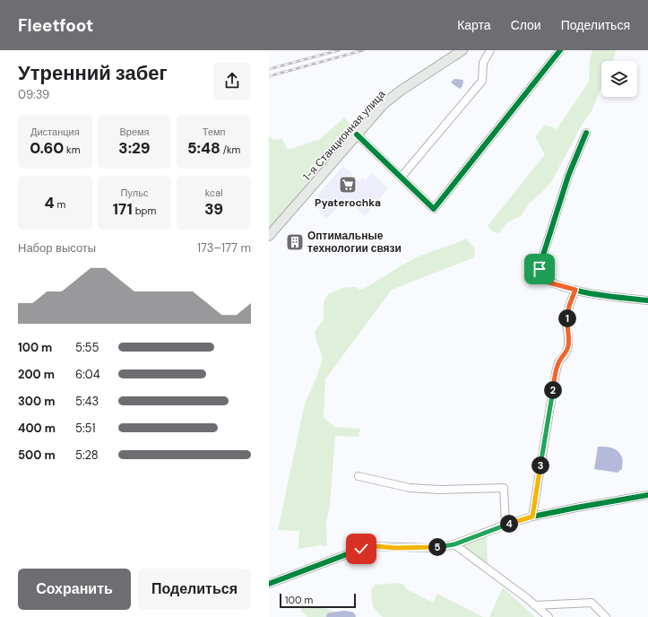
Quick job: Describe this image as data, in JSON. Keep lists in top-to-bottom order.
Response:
{
  "streets": {
    "main road": ["1-я Станционная улица"]
  },
  "places": {
    "supermarket": ["Pyaterochka"],
    "building": ["Оптимальные технологии связи"]
  },
  "scale_bar": "100 m",
  "page": {
    "header": "Fleetfoot",
    "nav": ["Карта", "Слои", "Поделиться"],
    "heading": ["Утренний забег", "09:39"],
    "stats": [
      ["Дистанция", "0.60 km"],
      ["Время", "3:29"],
      ["Темп", "5:48 /km"],
      ["4 m"],
      ["Пульс", "171 bpm"],
      ["kcal", "39"]
    ],
    "chart": ["Набор высоты", "173–177 m"],
    "pins": [
      "1",
      "2",
      "3",
      "4",
      "5"
    ],
    "list": [
      {
        "name": "100 m",
        "note": "5:55"
      },
      {
        "name": "200 m",
        "note": "6:04"
      },
      {
        "name": "300 m",
        "note": "5:43"
      },
      {
        "name": "400 m",
        "note": "5:51"
      },
      {
        "name": "500 m",
        "note": "5:28"
      }
    ],
    "buttons": ["Сохранить", "Поделиться"],
    "scale": "100 m"
  }
}
